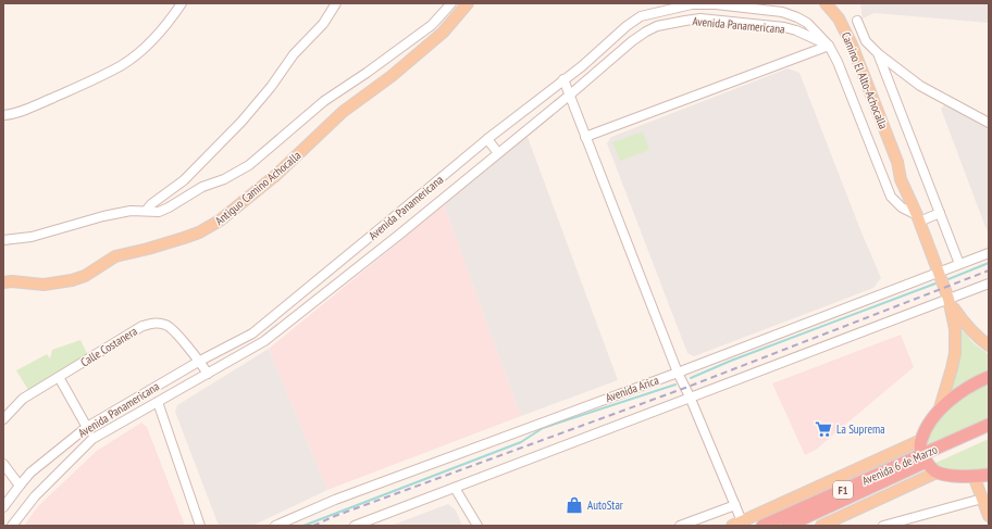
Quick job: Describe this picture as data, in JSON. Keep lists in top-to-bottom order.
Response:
{
  "streets": {
    "highway": ["Avenida 6 de Marzo", "F1"],
    "main road": ["Camino El Alto-Achocalla", "Antiguo Camino Achocalla"],
    "street": ["Avenida Panamericana", "Calle Costanera", "Avenida Arica"]
  },
  "crossings": [
    ["Avenida Panamericana", "Camino El Alto-Achocalla"],
    ["Avenida Panamericana", "Calle Costanera"],
    ["Camino El Alto-Achocalla", "Avenida Arica"]
  ],
  "places": {
    "supermarket": ["La Suprema"],
    "shop": ["AutoStar"]
  }
}
